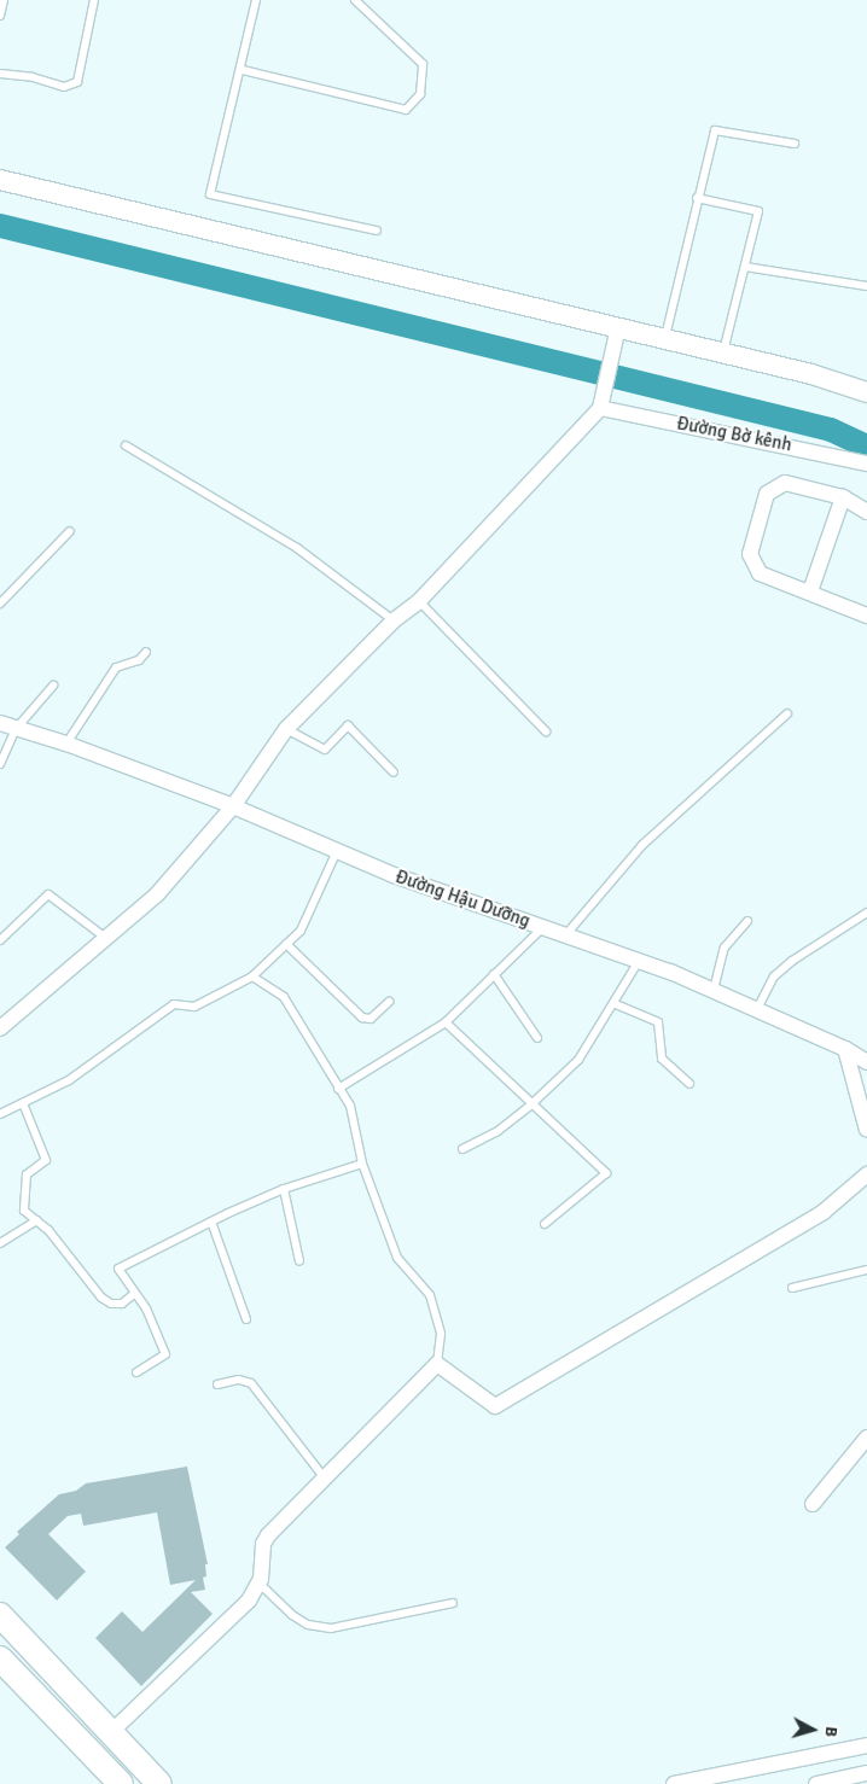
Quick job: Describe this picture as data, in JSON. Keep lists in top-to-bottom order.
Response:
{
  "streets": {
    "street": ["Đường Bờ kênh", "Đường Hậu Dưỡng"]
  },
  "north": "right"
}
